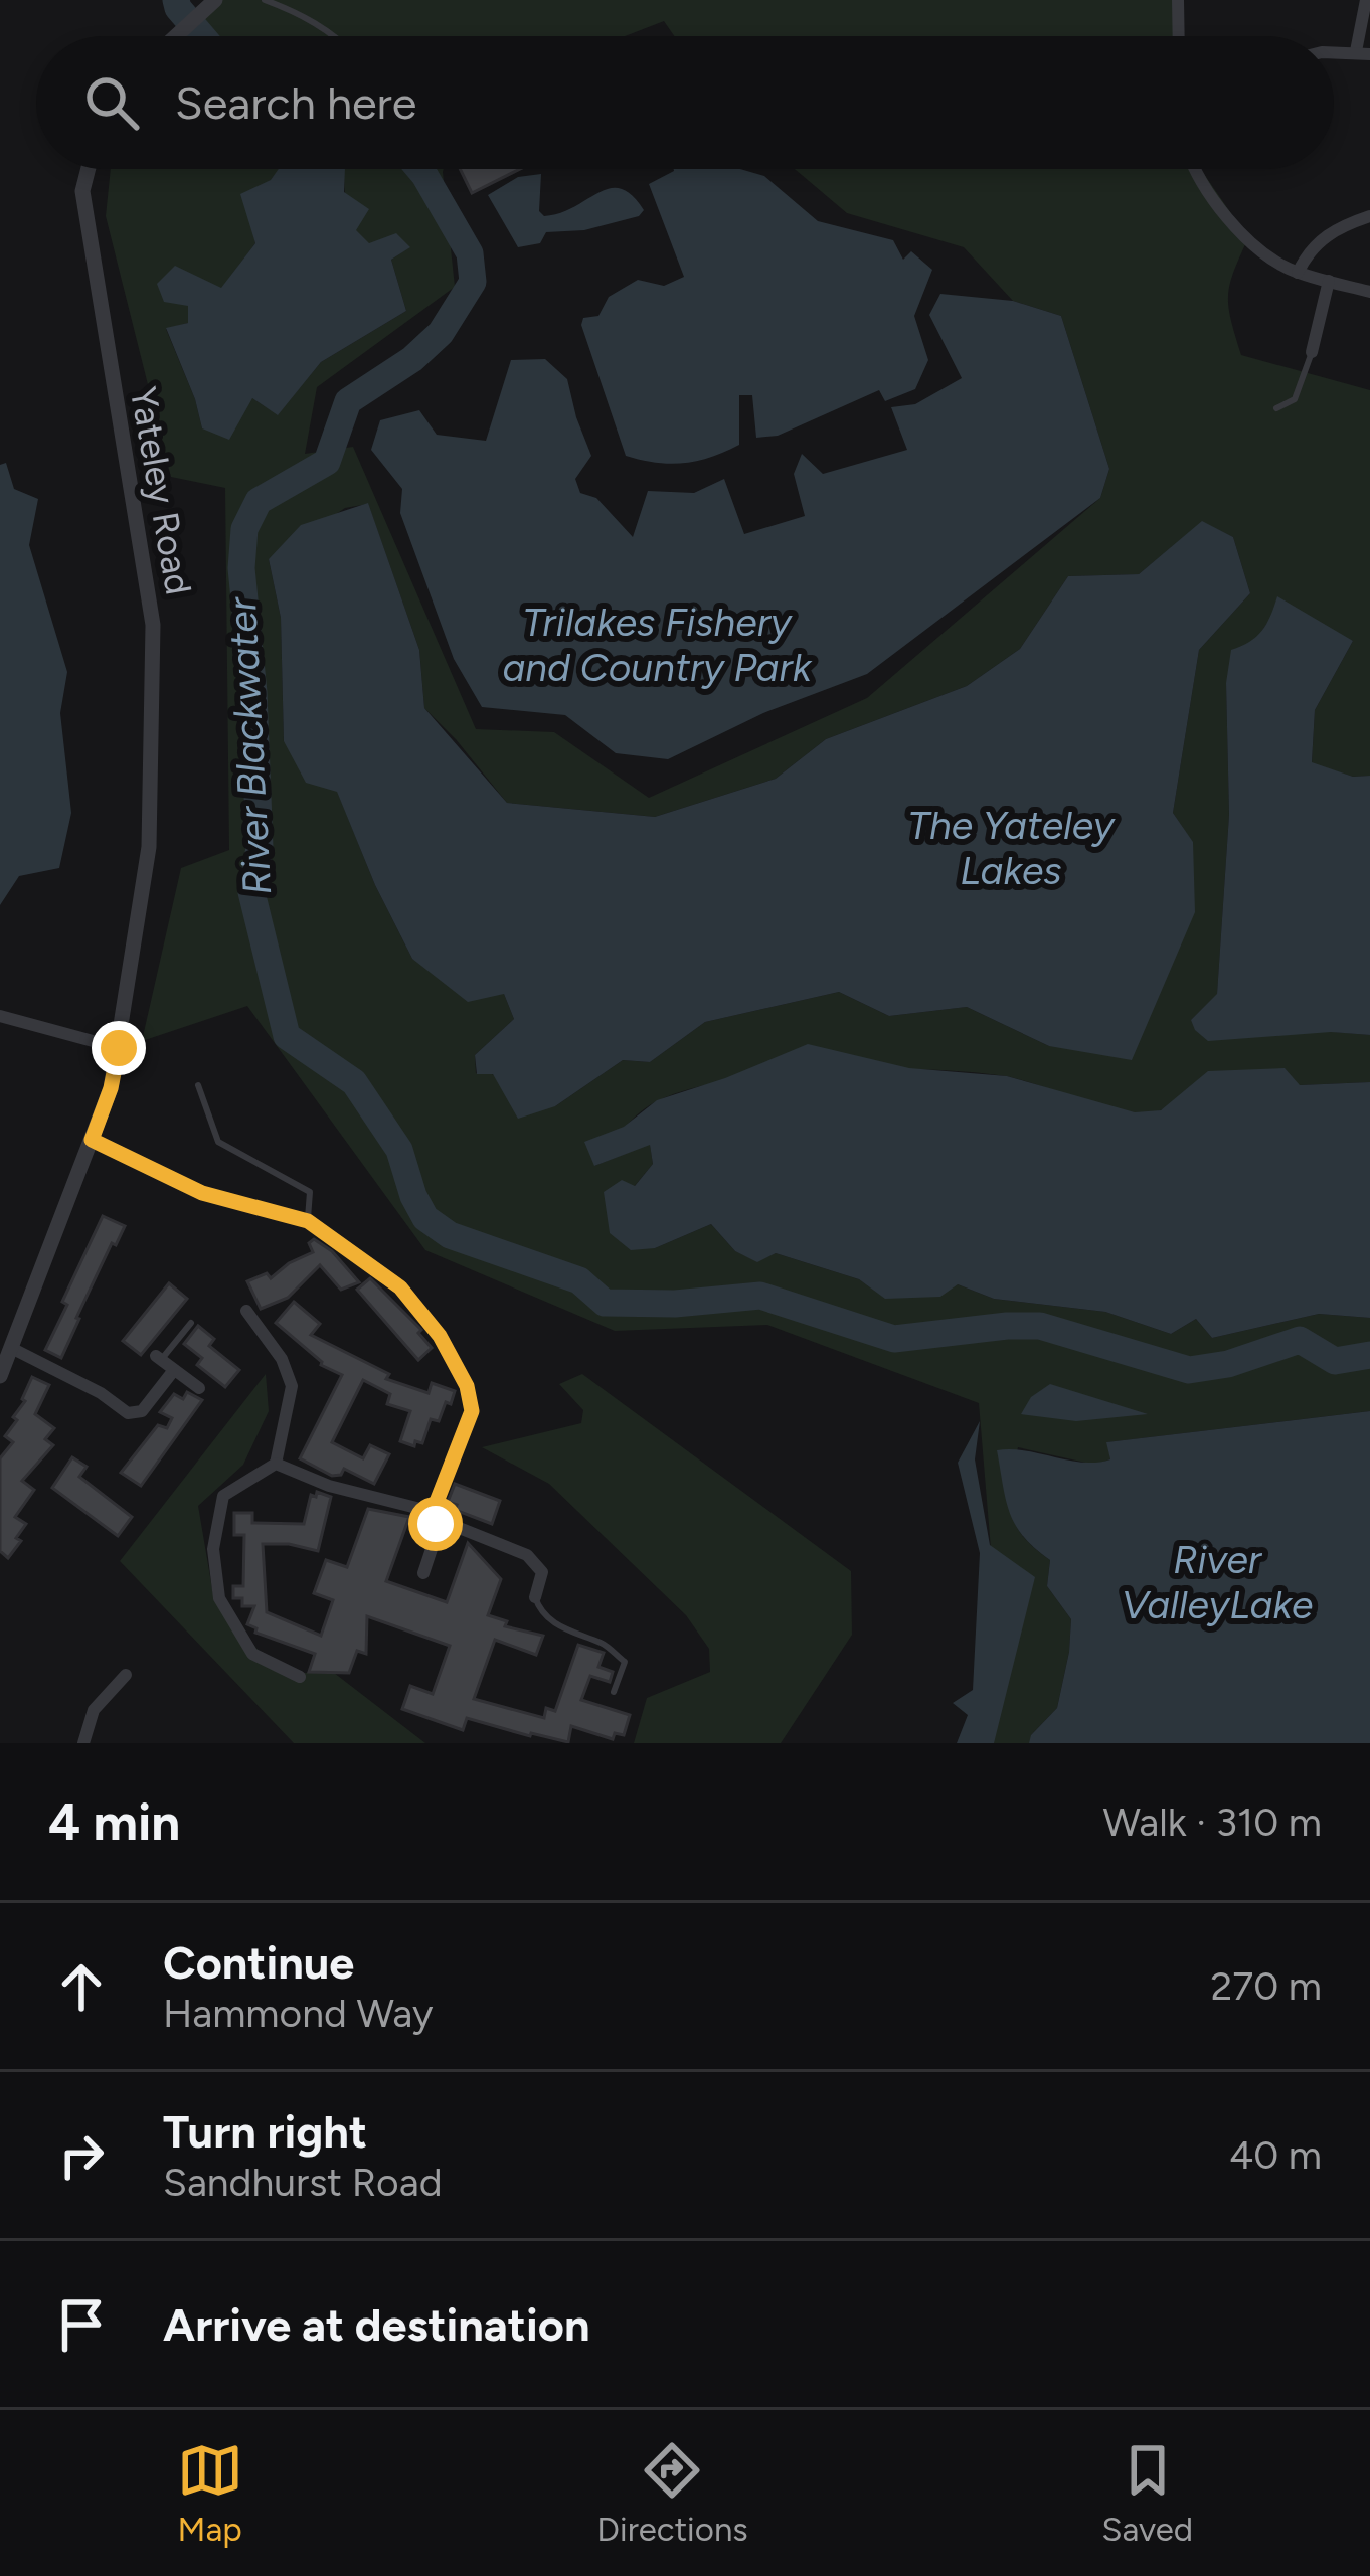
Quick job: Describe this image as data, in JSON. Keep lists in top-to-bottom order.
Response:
{
  "streets": {
    "street": ["Yateley Road"]
  },
  "water": [
    "Trilakes Fishery and Country Park",
    "River Blackwater",
    "The Yateley Lakes",
    "River ValleyLake"
  ],
  "page": {
    "search": "Search here",
    "heading": ["4 min", "Walk · 310 m"],
    "list": [
      ["Continue", "Hammond Way", "270 m"],
      ["Turn right", "Sandhurst Road", "40 m"],
      "Arrive at destination"
    ],
    "nav": ["Map", "Directions", "Saved"]
  }
}
